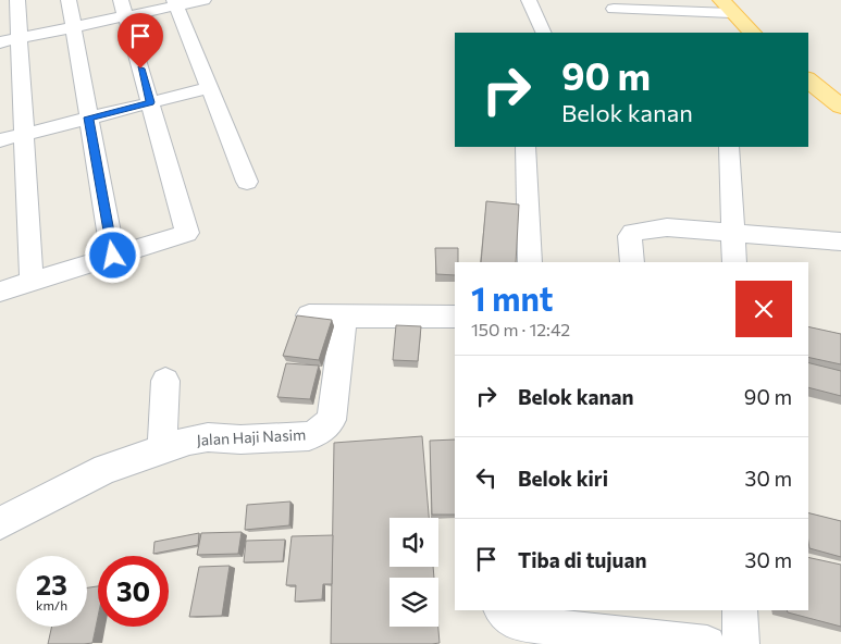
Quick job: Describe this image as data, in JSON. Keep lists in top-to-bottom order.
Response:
{
  "streets": {
    "street": ["Jalan Haji Nasim"]
  },
  "page": {
    "turn": ["90 m", "Belok kanan"],
    "heading": ["1 mnt", "150 m · 12:42"],
    "list": [
      {
        "name": "Belok kanan",
        "value": "90 m"
      },
      {
        "name": "Belok kiri",
        "value": "30 m"
      },
      {
        "name": "Tiba di tujuan",
        "value": "30 m"
      }
    ],
    "speed": "23 km/h",
    "limit": "30"
  }
}
